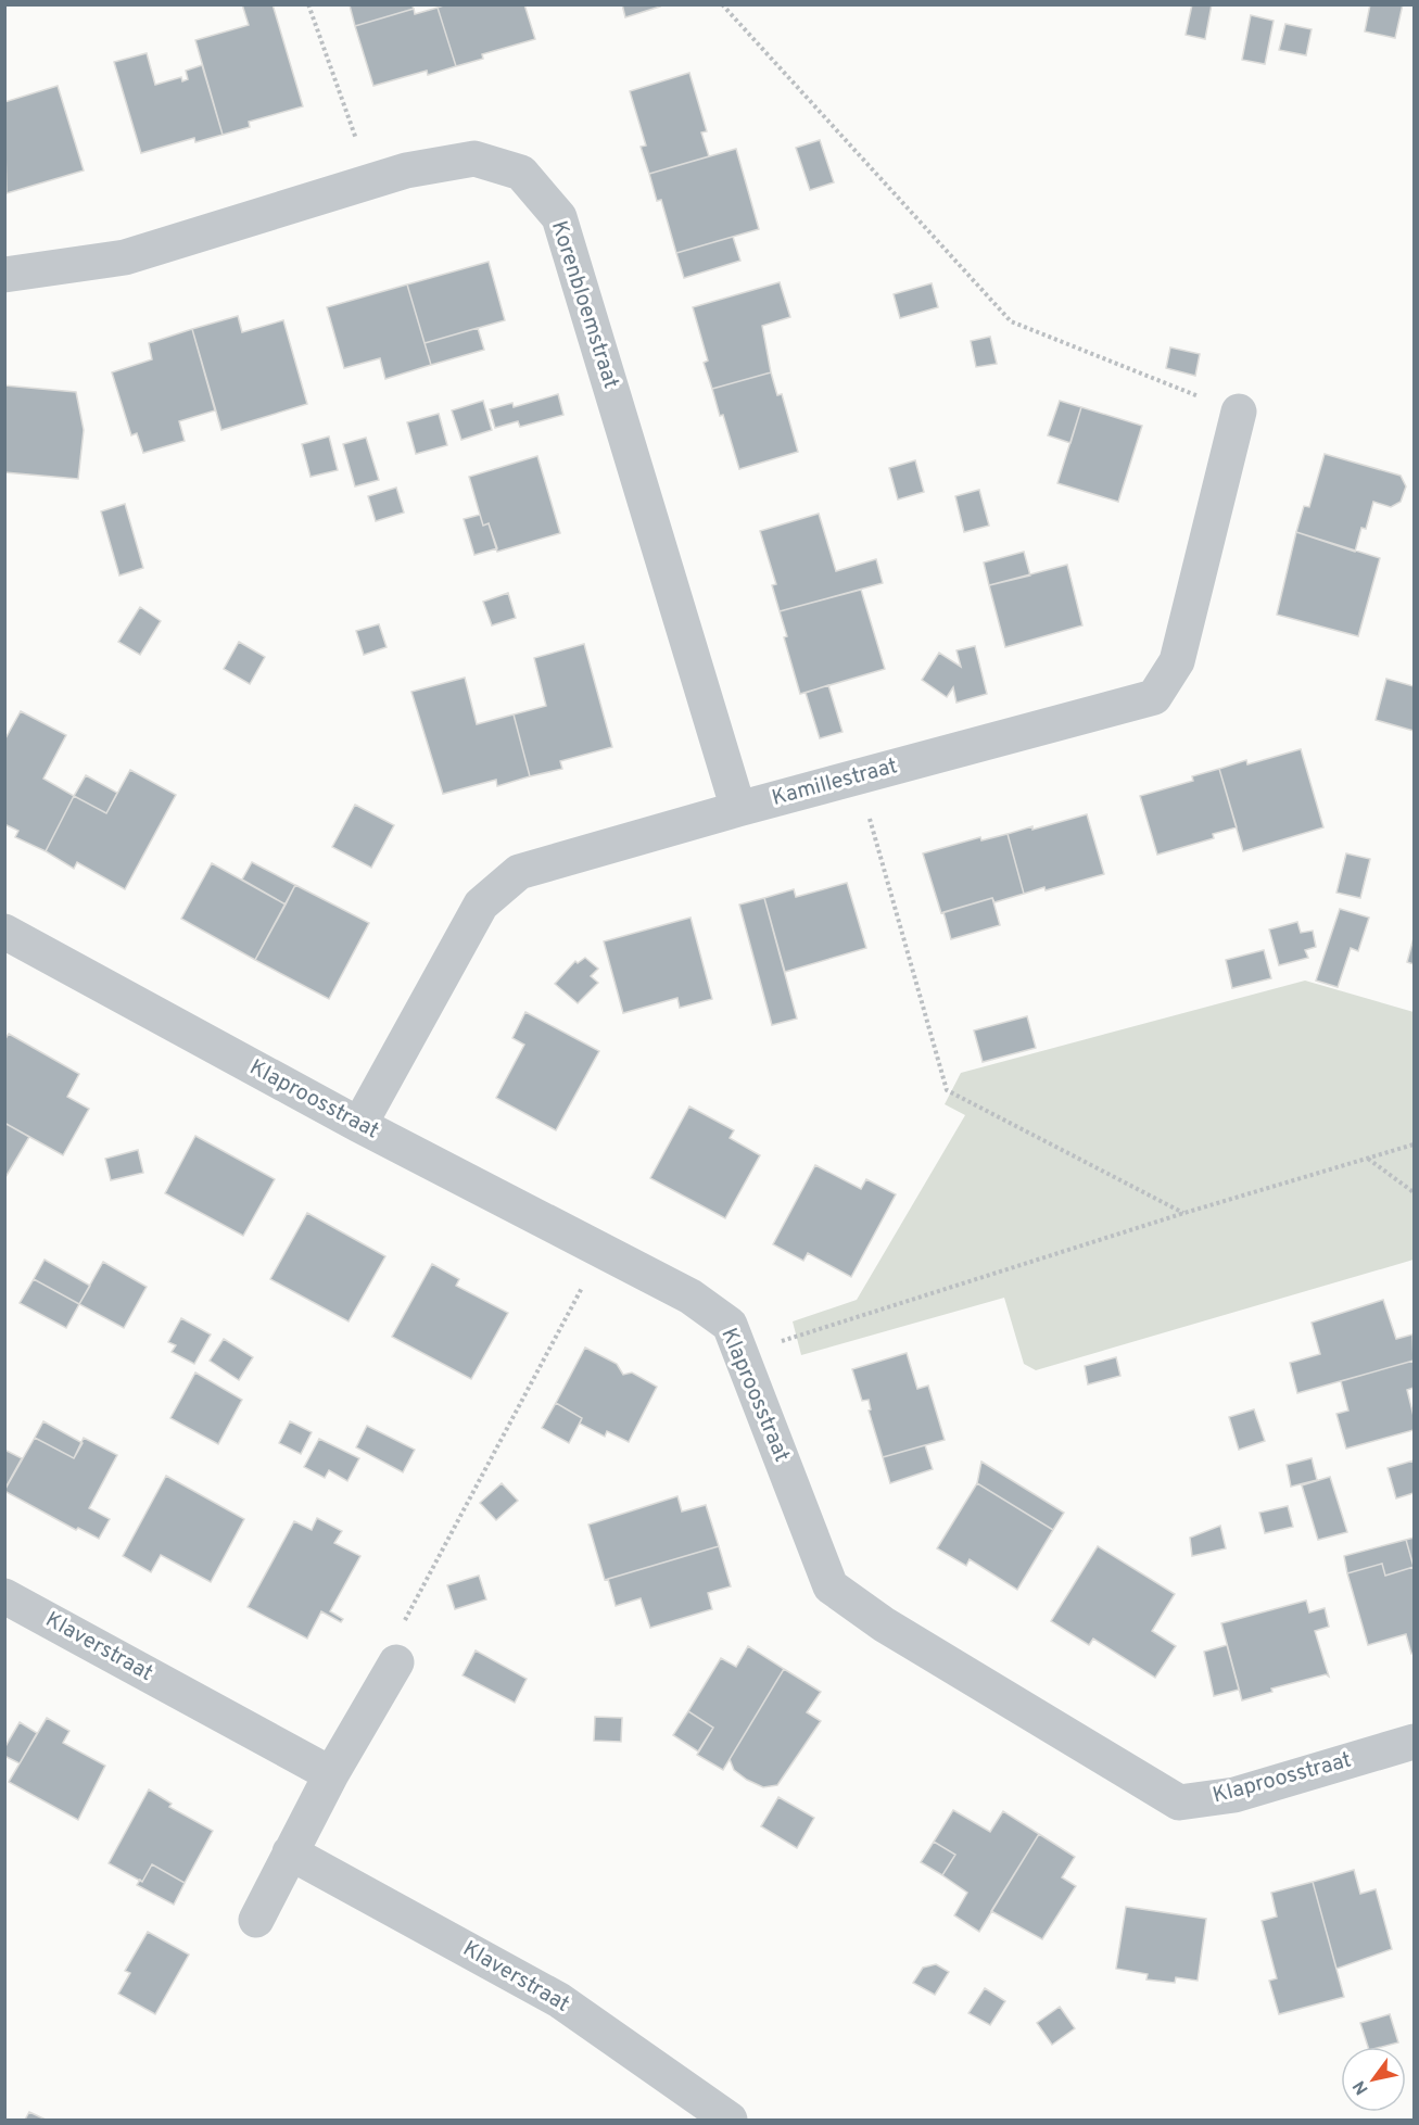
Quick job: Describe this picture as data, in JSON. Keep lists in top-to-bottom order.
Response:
{
  "streets": {
    "street": [
      "Korenbloemstraat",
      "Kamillestraat",
      "Klaproosstraat",
      "Klaverstraat"
    ]
  },
  "crossings": [
    ["Korenbloemstraat", "Kamillestraat"],
    ["Kamillestraat", "Klaproosstraat"]
  ],
  "north": "bottom left"
}
